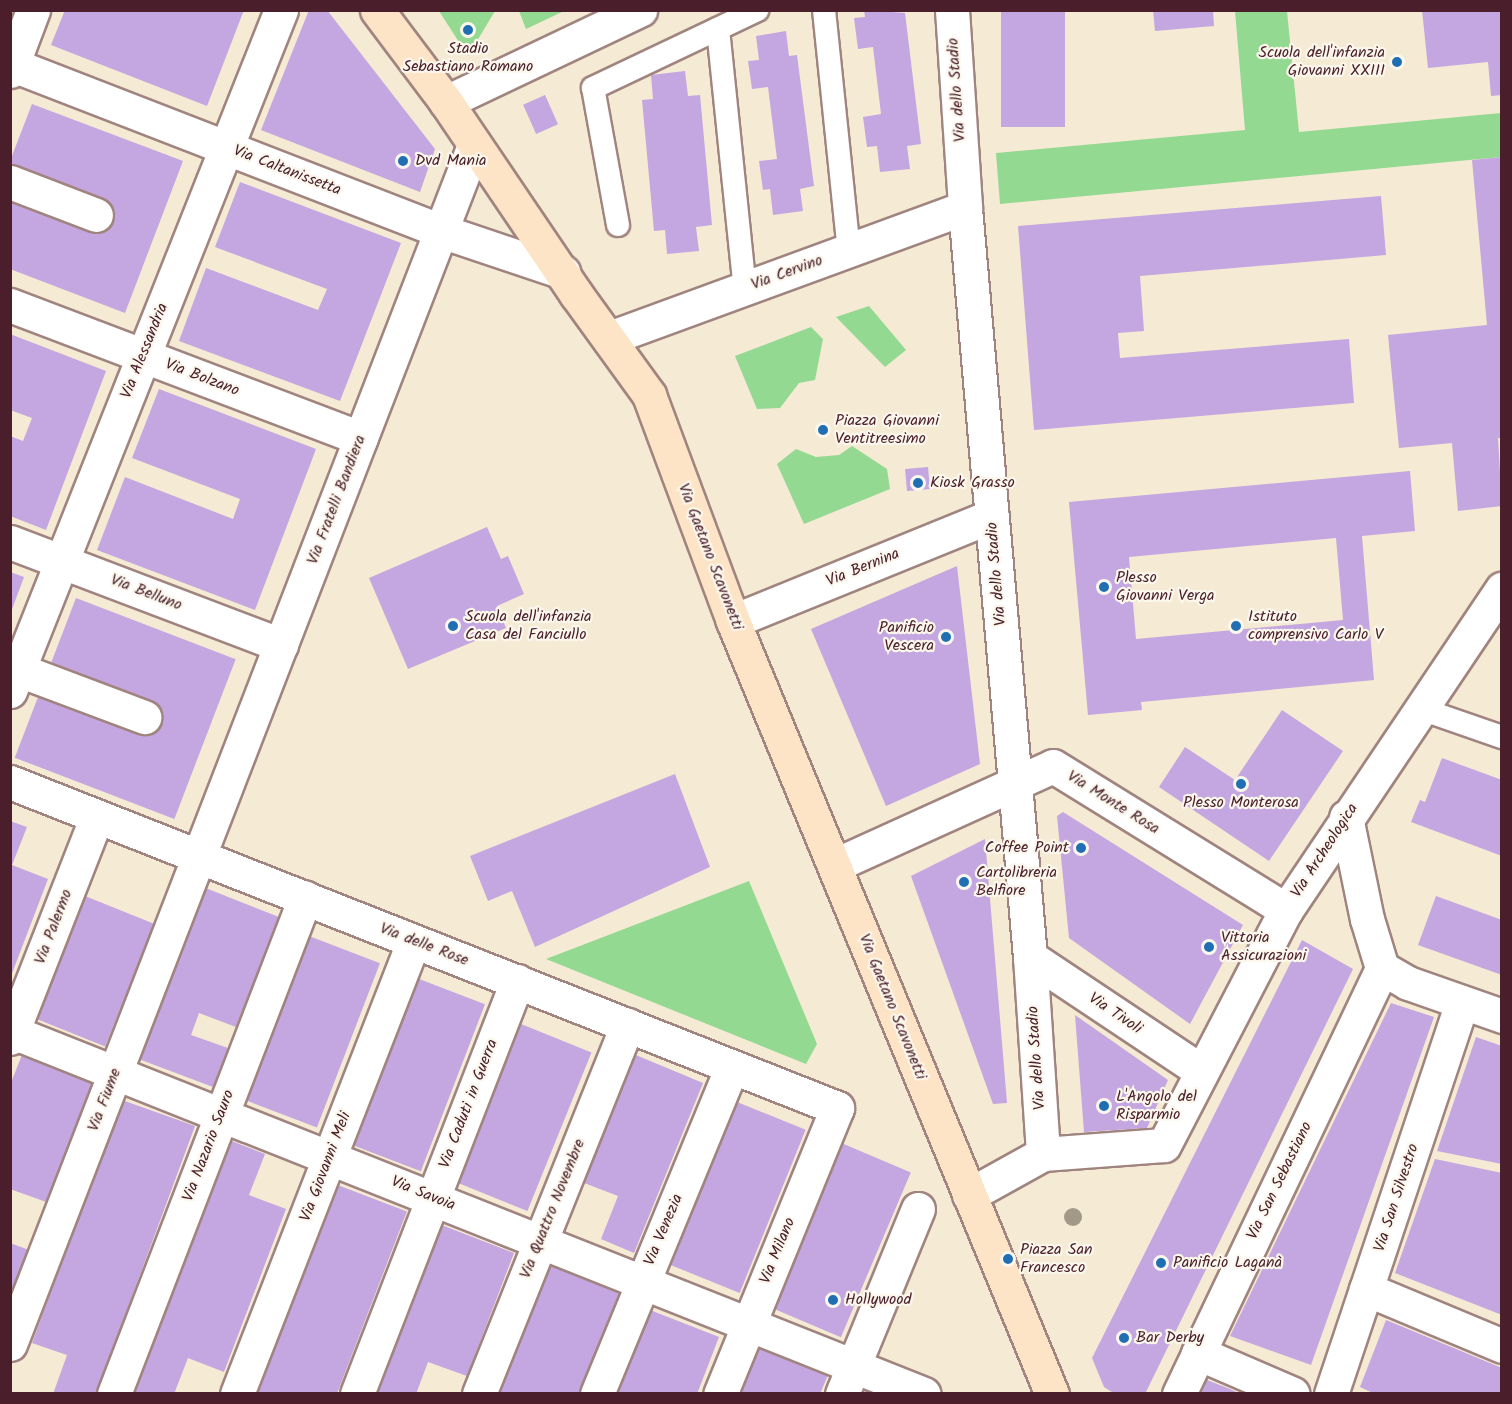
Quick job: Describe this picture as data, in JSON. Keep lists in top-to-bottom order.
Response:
{
  "streets": {
    "main road": ["Via Gaetano Scavonetti"],
    "street": [
      "Via dello Stadio",
      "Via Caltanissetta",
      "Via Cervino",
      "Via Alessandria",
      "Via Bolzano",
      "Via Fratelli Bandiera",
      "Via Bernina",
      "Via Belluno",
      "Via Monte Rosa",
      "Via Archeologica",
      "Via Palermo",
      "Via delle Rose",
      "Via Tivoli",
      "Via Fiume",
      "Via Caduti in Guerra",
      "Via Nazario Sauro",
      "Via Giovanni Meli",
      "Via San Sebastiano",
      "Via Savoia",
      "Via San Silvestro",
      "Via Quattro Novembre",
      "Via Venezia",
      "Via Milano"
    ]
  },
  "crossings": [
    ["Via dello Stadio", "Via Cervino"],
    ["Via dello Stadio", "Via Bernina"],
    ["Via dello Stadio", "Via Monte Rosa"],
    ["Via dello Stadio", "Via Archeologica"],
    ["Via dello Stadio", "Via Tivoli"],
    ["Via Caltanissetta", "Via Alessandria"],
    ["Via Caltanissetta", "Via Fratelli Bandiera"],
    ["Via Caltanissetta", "Via Gaetano Scavonetti"],
    ["Via Cervino", "Via Gaetano Scavonetti"],
    ["Via Alessandria", "Via Bolzano"],
    ["Via Alessandria", "Via Belluno"],
    ["Via Bolzano", "Via Fratelli Bandiera"],
    ["Via Fratelli Bandiera", "Via Gaetano Scavonetti"],
    ["Via Fratelli Bandiera", "Via Belluno"],
    ["Via Fratelli Bandiera", "Via delle Rose"],
    ["Via Fratelli Bandiera", "Via Fiume"],
    ["Via Gaetano Scavonetti", "Via Bernina"],
    ["Via Gaetano Scavonetti", "Via Monte Rosa"],
    ["Via Monte Rosa", "Via Archeologica"],
    ["Via Archeologica", "Via Tivoli"],
    ["Via Palermo", "Via delle Rose"],
    ["Via Palermo", "Via Savoia"],
    ["Via delle Rose", "Via Fiume"],
    ["Via delle Rose", "Via Caduti in Guerra"],
    ["Via delle Rose", "Via Nazario Sauro"],
    ["Via delle Rose", "Via Giovanni Meli"],
    ["Via delle Rose", "Via Quattro Novembre"],
    ["Via delle Rose", "Via Venezia"],
    ["Via delle Rose", "Via Milano"],
    ["Via Fiume", "Via Savoia"],
    ["Via Caduti in Guerra", "Via Savoia"],
    ["Via Nazario Sauro", "Via Savoia"],
    ["Via Giovanni Meli", "Via Savoia"],
    ["Via Savoia", "Via Quattro Novembre"],
    ["Via Savoia", "Via Venezia"],
    ["Via Savoia", "Via Milano"]
  ],
  "places": [
    "Stadio Sebastiano Romano",
    "Scuola dell'infanzia Giovanni XXIII",
    "Dvd Mania",
    "Piazza Giovanni Ventitreesimo",
    "Kiosk Grasso",
    "Plesso Giovanni Verga",
    "Scuola dell'infanzia Casa del Fanciullo",
    "Istituto comprensivo Carlo V",
    "Panificio Vescera",
    "Plesso Monterosa",
    "Coffee Point",
    "Cartolibreria Belfiore",
    "Vittoria Assicurazioni",
    "L'Angolo del Risparmio",
    "Piazza San Francesco",
    "Panificio Laganà",
    "Hollywood",
    "Bar Derby"
  ]
}
